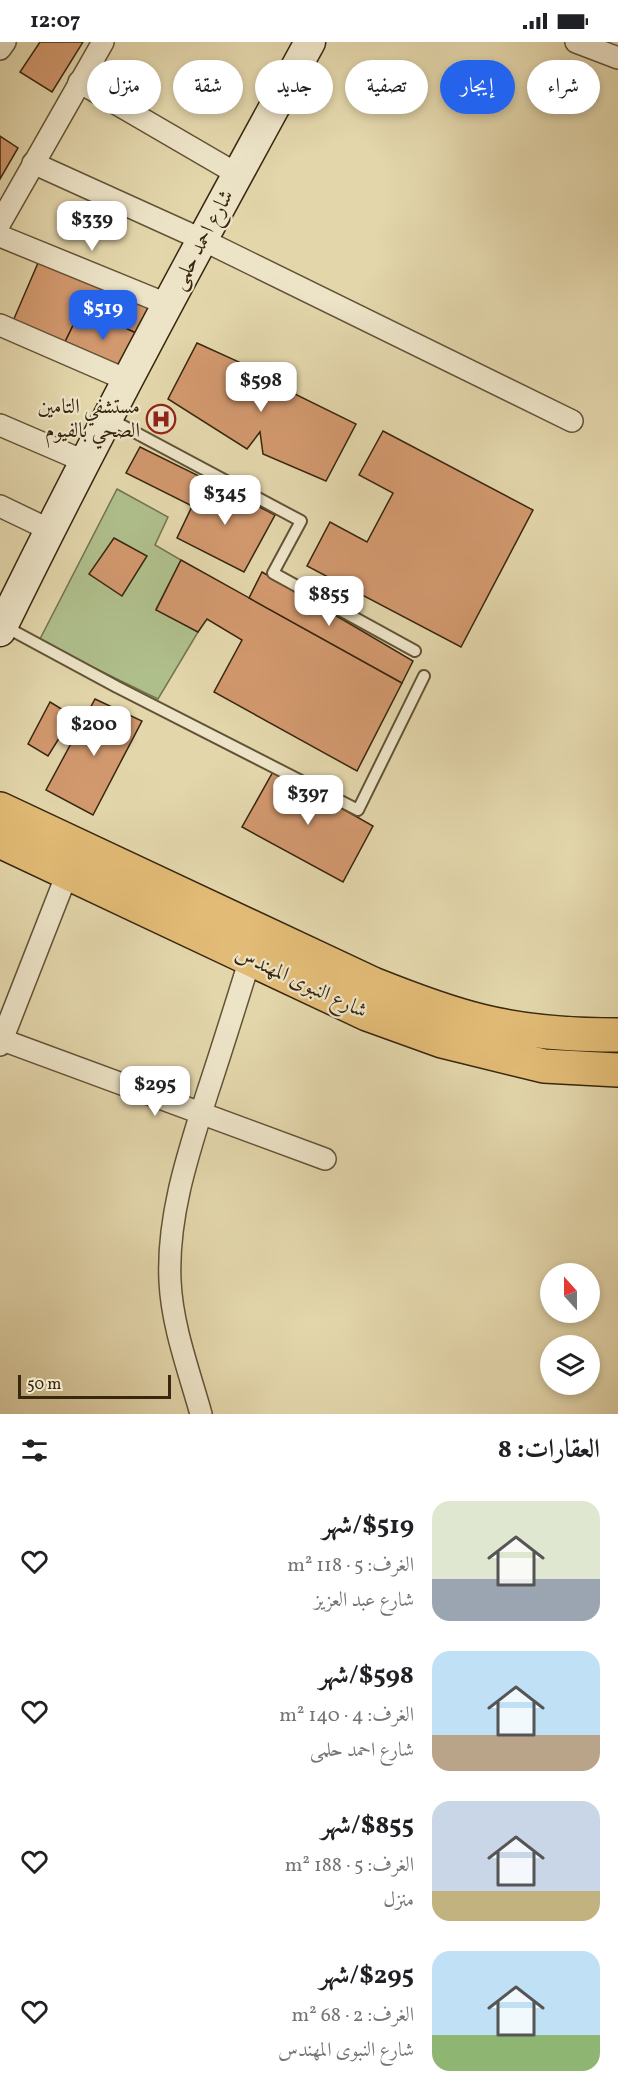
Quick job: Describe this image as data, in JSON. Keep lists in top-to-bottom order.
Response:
{
  "streets": {
    "main road": ["شارع احمد حلمى", "شارع النبوى المهندس"]
  },
  "places": {
    "hospital": ["مستشفي التامين الصحي بالفيوم"]
  },
  "scale_bar": "50 m",
  "north": "top",
  "page": {
    "status": "12:07",
    "chip": [
      "شراء",
      "إيجار",
      "تصفية",
      "جديد",
      "شقة",
      "منزل"
    ],
    "price": [
      "$339",
      "$519",
      "$598",
      "$345",
      "$855",
      "$200",
      "$397",
      "$295"
    ],
    "scale": "50 m",
    "heading": "العقارات: 8",
    "list": [
      {
        "name": "$519/شهر",
        "note": "الغرف: 5 · 118 m² · شارع عبد العزيز"
      },
      {
        "name": "$598/شهر",
        "note": "الغرف: 4 · 140 m² · شارع احمد حلمى"
      },
      {
        "name": "$855/شهر",
        "note": "الغرف: 5 · 188 m² · منزل"
      },
      {
        "name": "$295/شهر",
        "note": "الغرف: 2 · 68 m² · شارع النبوى المهندس"
      }
    ]
  }
}
